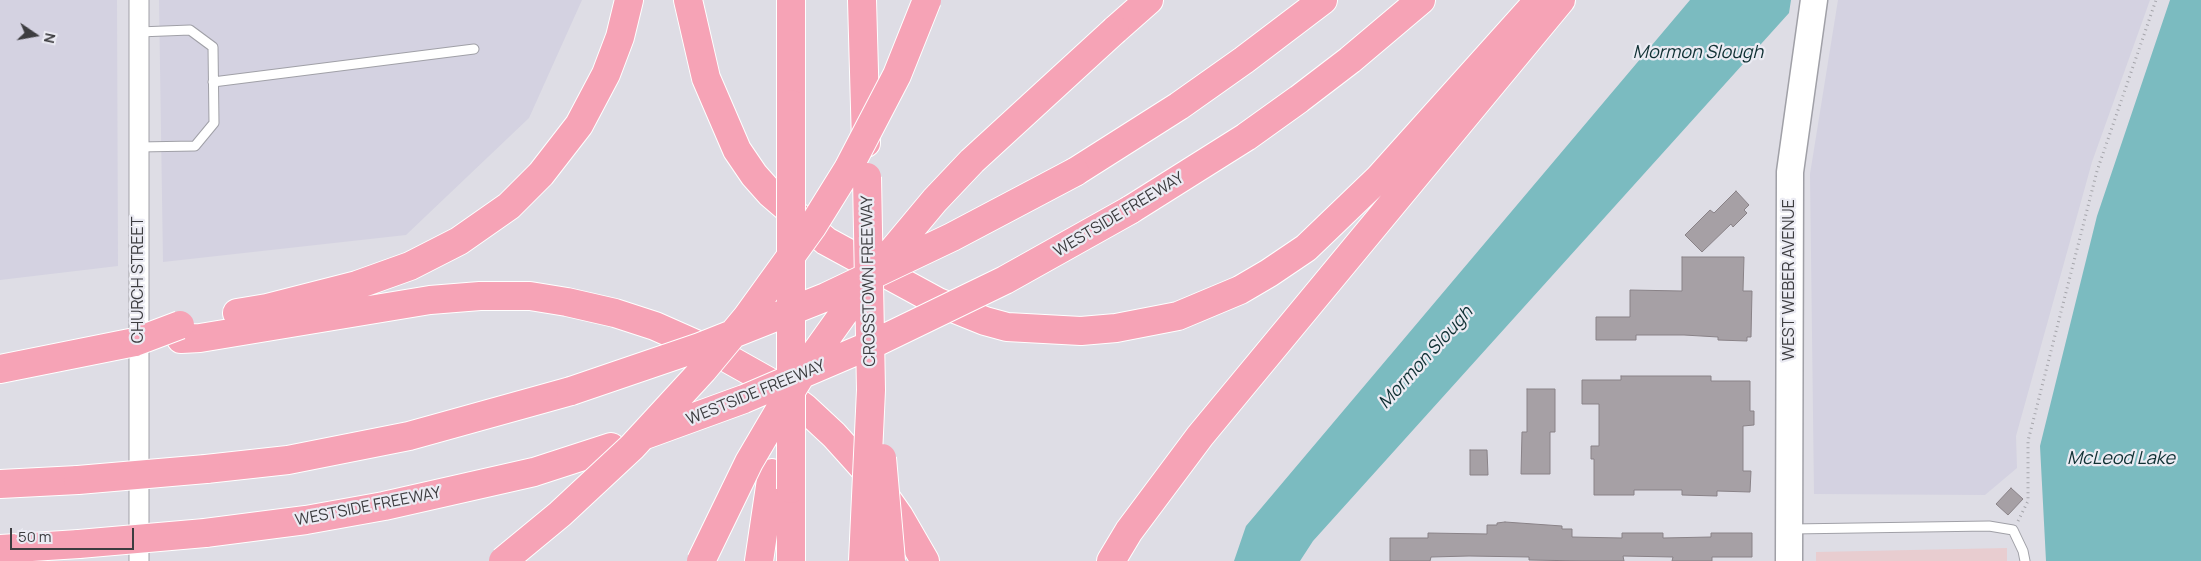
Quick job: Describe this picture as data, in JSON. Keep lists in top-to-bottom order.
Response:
{
  "streets": {
    "highway": ["WESTSIDE FREEWAY", "CROSSTOWN FREEWAY"],
    "street": ["CHURCH STREET", "WEST WEBER AVENUE"]
  },
  "water": ["Mormon Slough", "McLeod Lake"],
  "scale_bar": "50 m",
  "north": "right"
}
